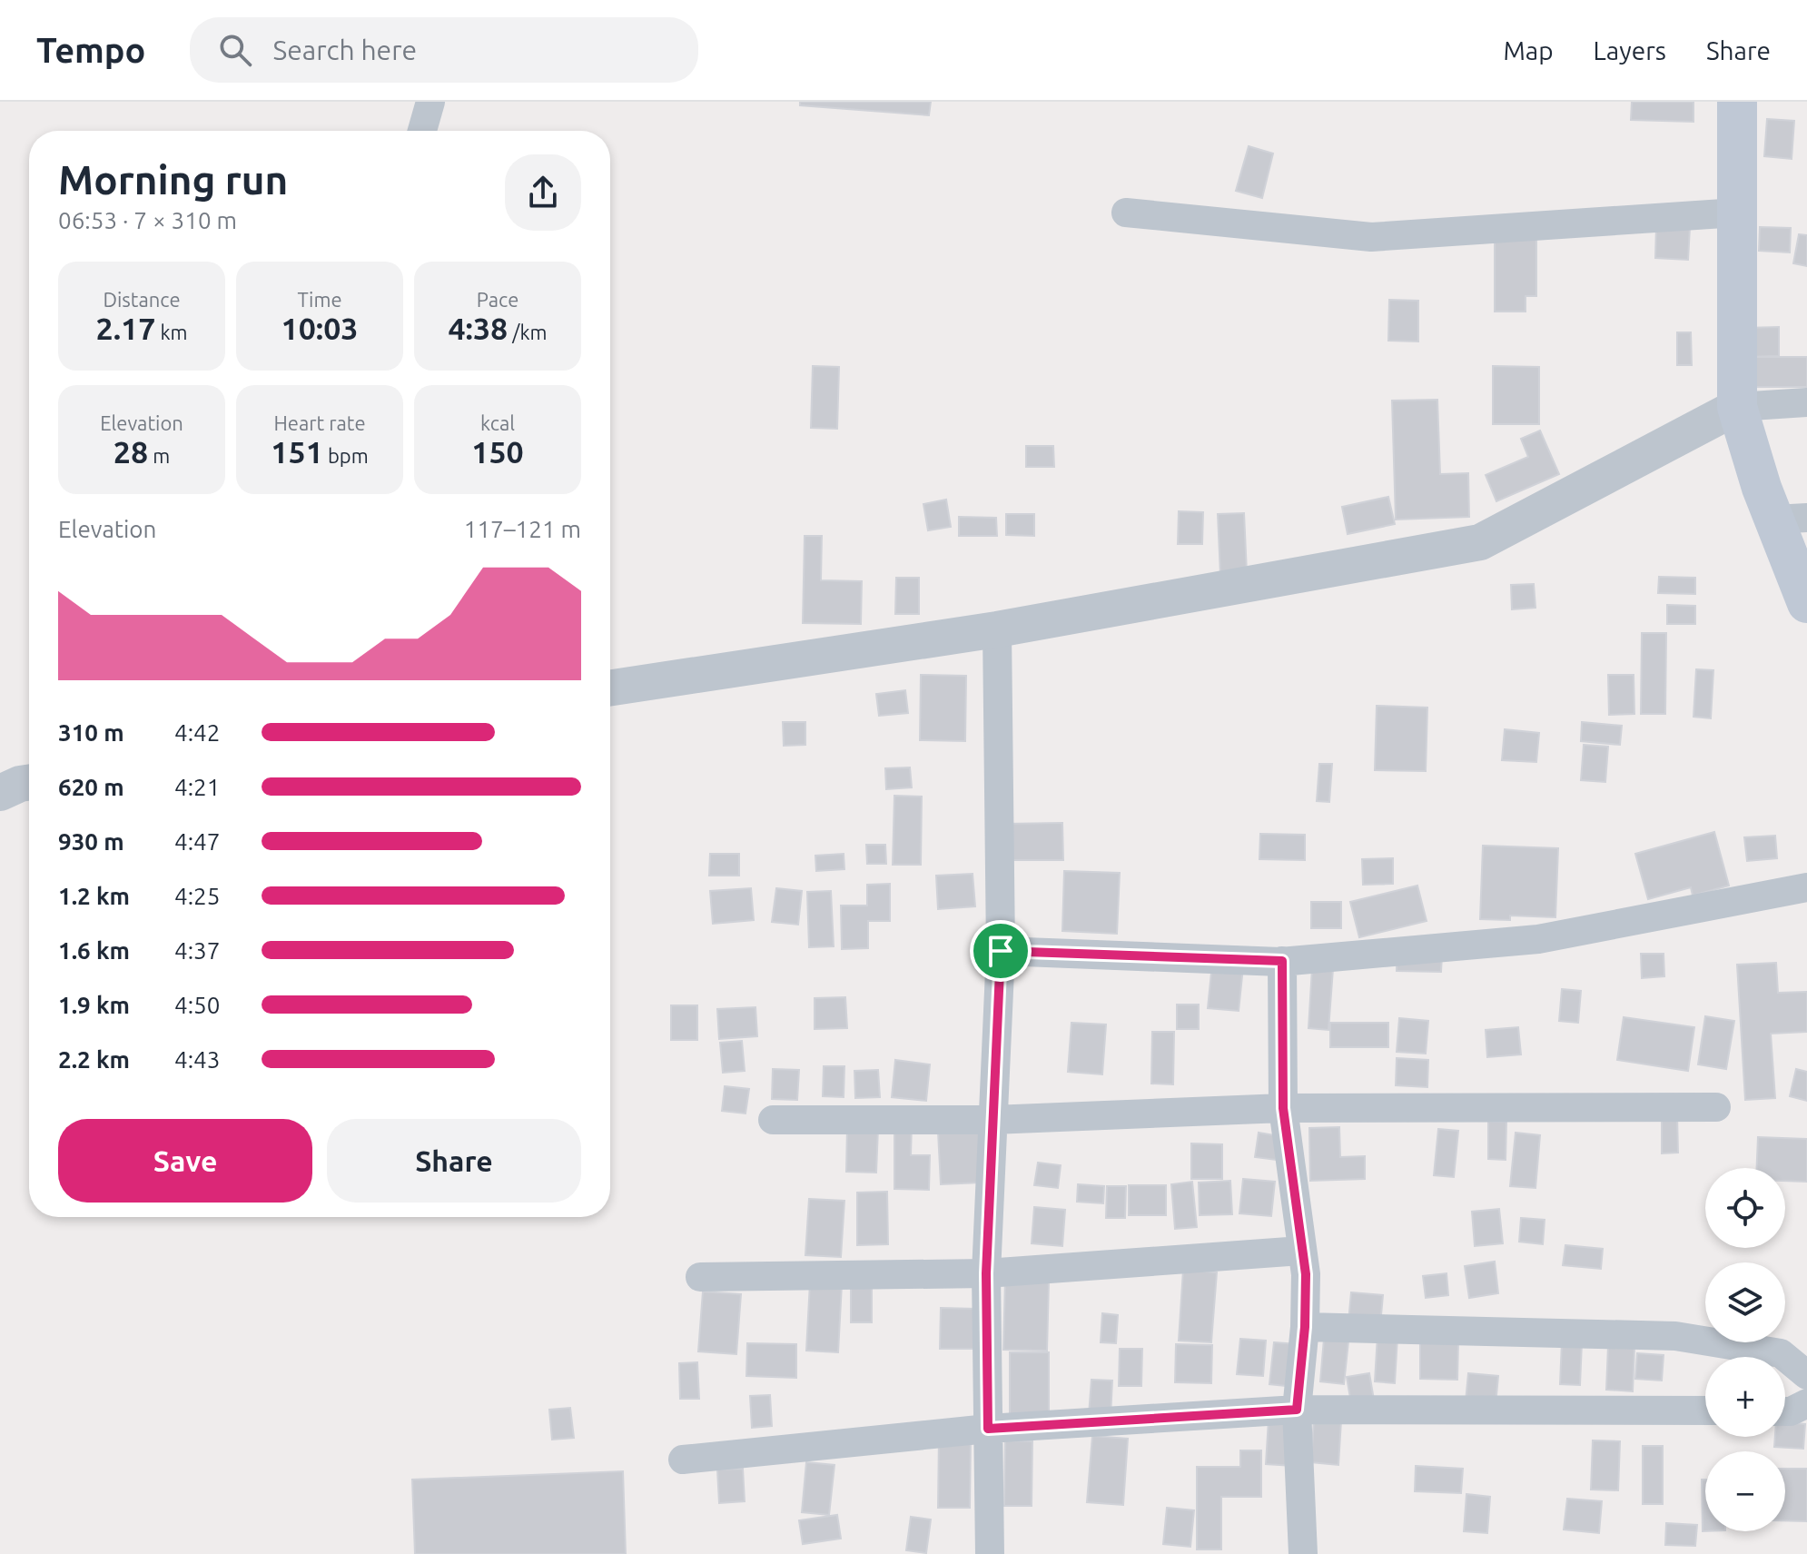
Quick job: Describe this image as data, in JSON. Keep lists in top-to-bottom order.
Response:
{
  "page": {
    "header": "Tempo",
    "search": "Search here",
    "nav": ["Map", "Layers", "Share"],
    "heading": ["Morning run", "06:53 · 7 × 310 m"],
    "stats": [
      ["Distance", "2.17 km"],
      ["Time", "10:03"],
      ["Pace", "4:38 /km"],
      ["Elevation", "28 m"],
      ["Heart rate", "151 bpm"],
      ["kcal", "150"]
    ],
    "chart": ["Elevation", "117–121 m"],
    "list": [
      {
        "name": "310 m",
        "note": "4:42"
      },
      {
        "name": "620 m",
        "note": "4:21"
      },
      {
        "name": "930 m",
        "note": "4:47"
      },
      {
        "name": "1.2 km",
        "note": "4:25"
      },
      {
        "name": "1.6 km",
        "note": "4:37"
      },
      {
        "name": "1.9 km",
        "note": "4:50"
      },
      {
        "name": "2.2 km",
        "note": "4:43"
      }
    ],
    "buttons": ["Save", "Share"],
    "map_buttons": ["+", "−"]
  }
}
